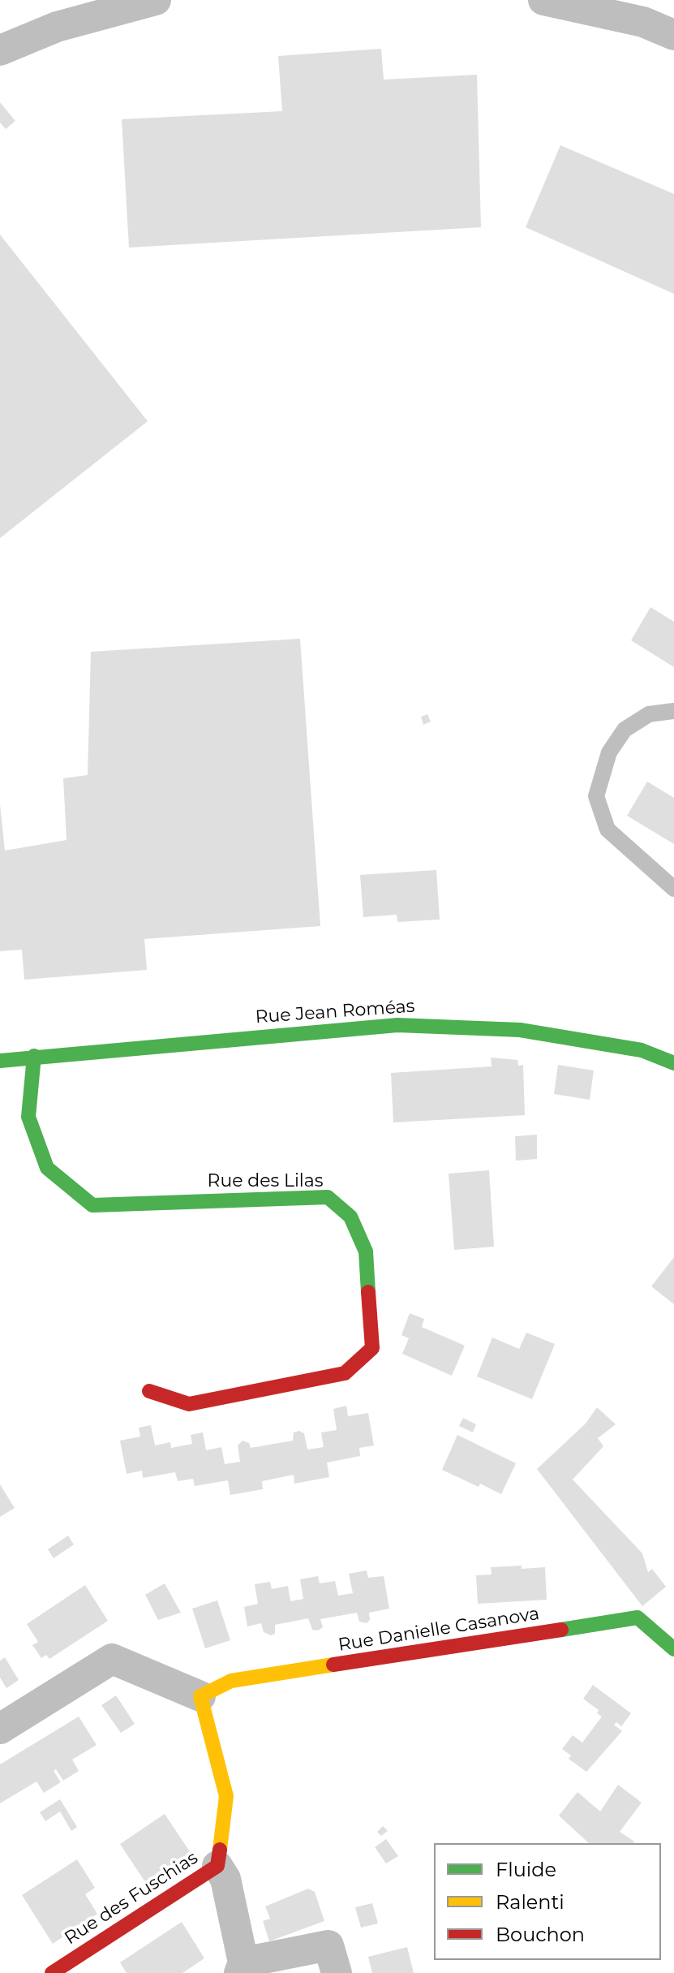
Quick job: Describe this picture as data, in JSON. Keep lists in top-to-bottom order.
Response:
{
  "streets": {
    "street": [
      "Rue Jean Roméas",
      "Rue des Lilas",
      "Rue Danielle Casanova",
      "Rue des Fuschias"
    ]
  },
  "crossings": [
    ["Rue Jean Roméas", "Rue des Lilas"],
    ["Rue Danielle Casanova", "Rue des Fuschias"]
  ],
  "legend": ["Fluide", "Ralenti", "Bouchon"]
}
